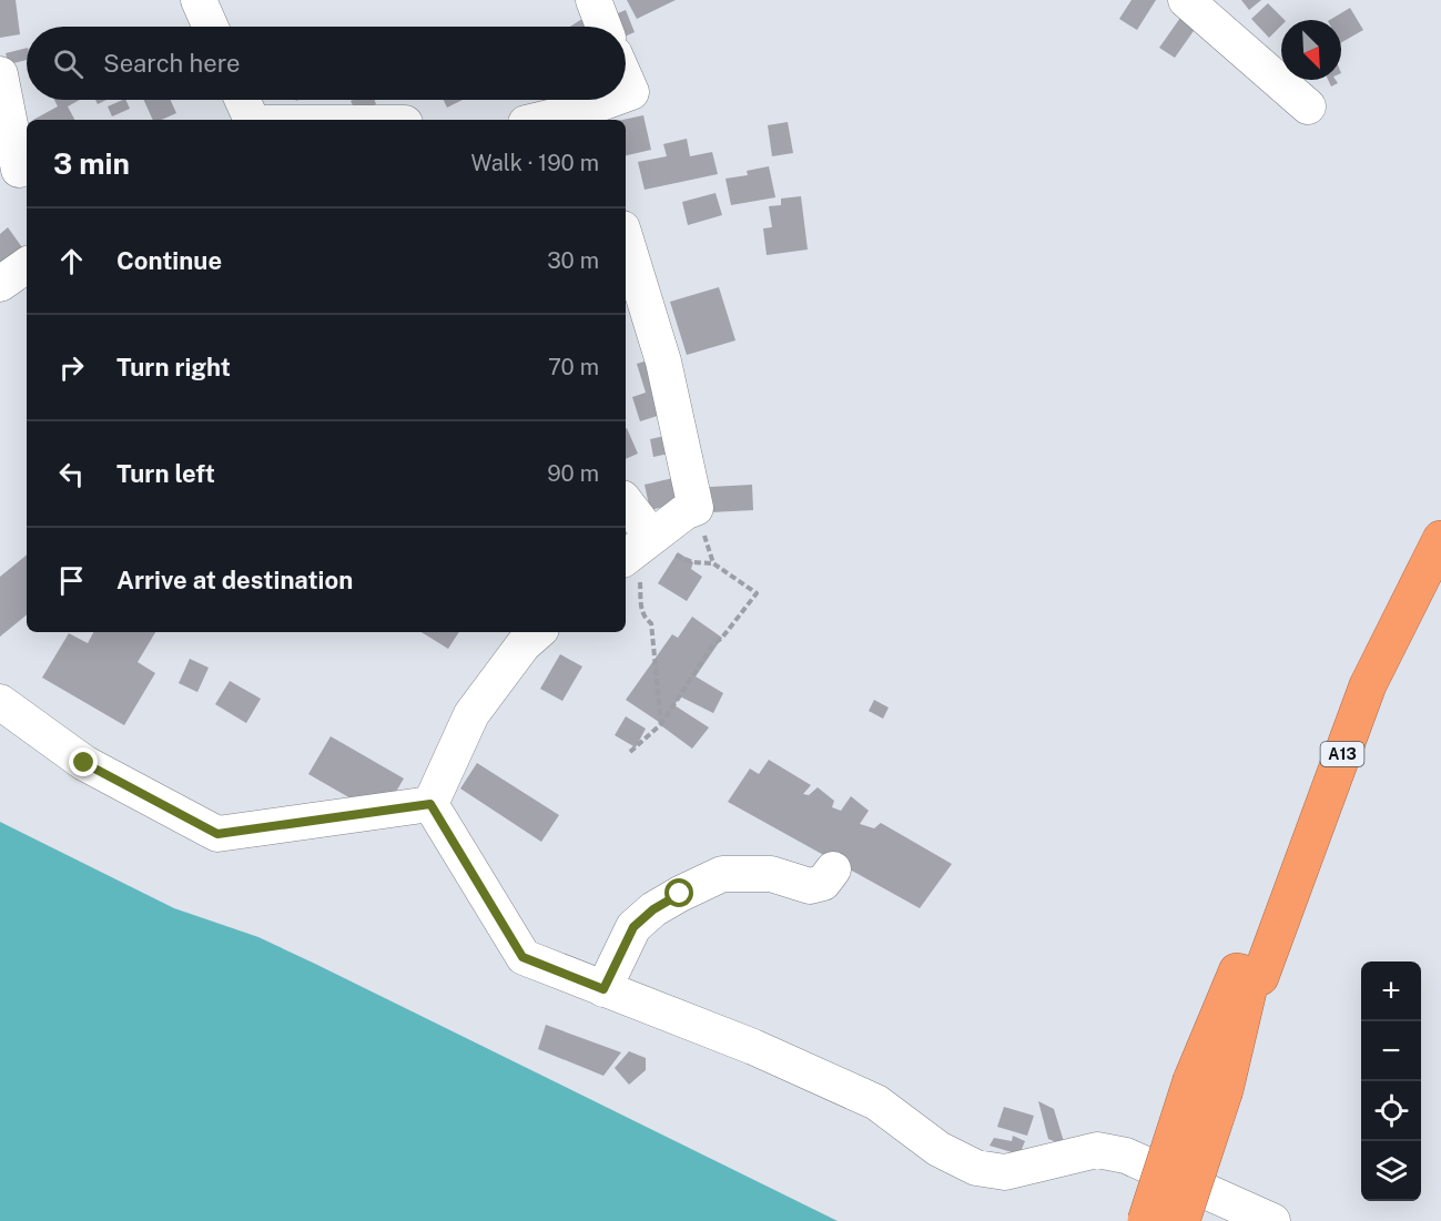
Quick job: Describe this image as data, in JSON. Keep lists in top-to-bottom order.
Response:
{
  "streets": {
    "highway": ["A13"]
  },
  "north": "bottom right",
  "page": {
    "search": "Search here",
    "heading": ["3 min", "Walk · 190 m"],
    "list": [
      ["Continue", "30 m"],
      ["Turn right", "70 m"],
      ["Turn left", "90 m"],
      "Arrive at destination"
    ],
    "map_buttons": ["+", "−"]
  }
}
